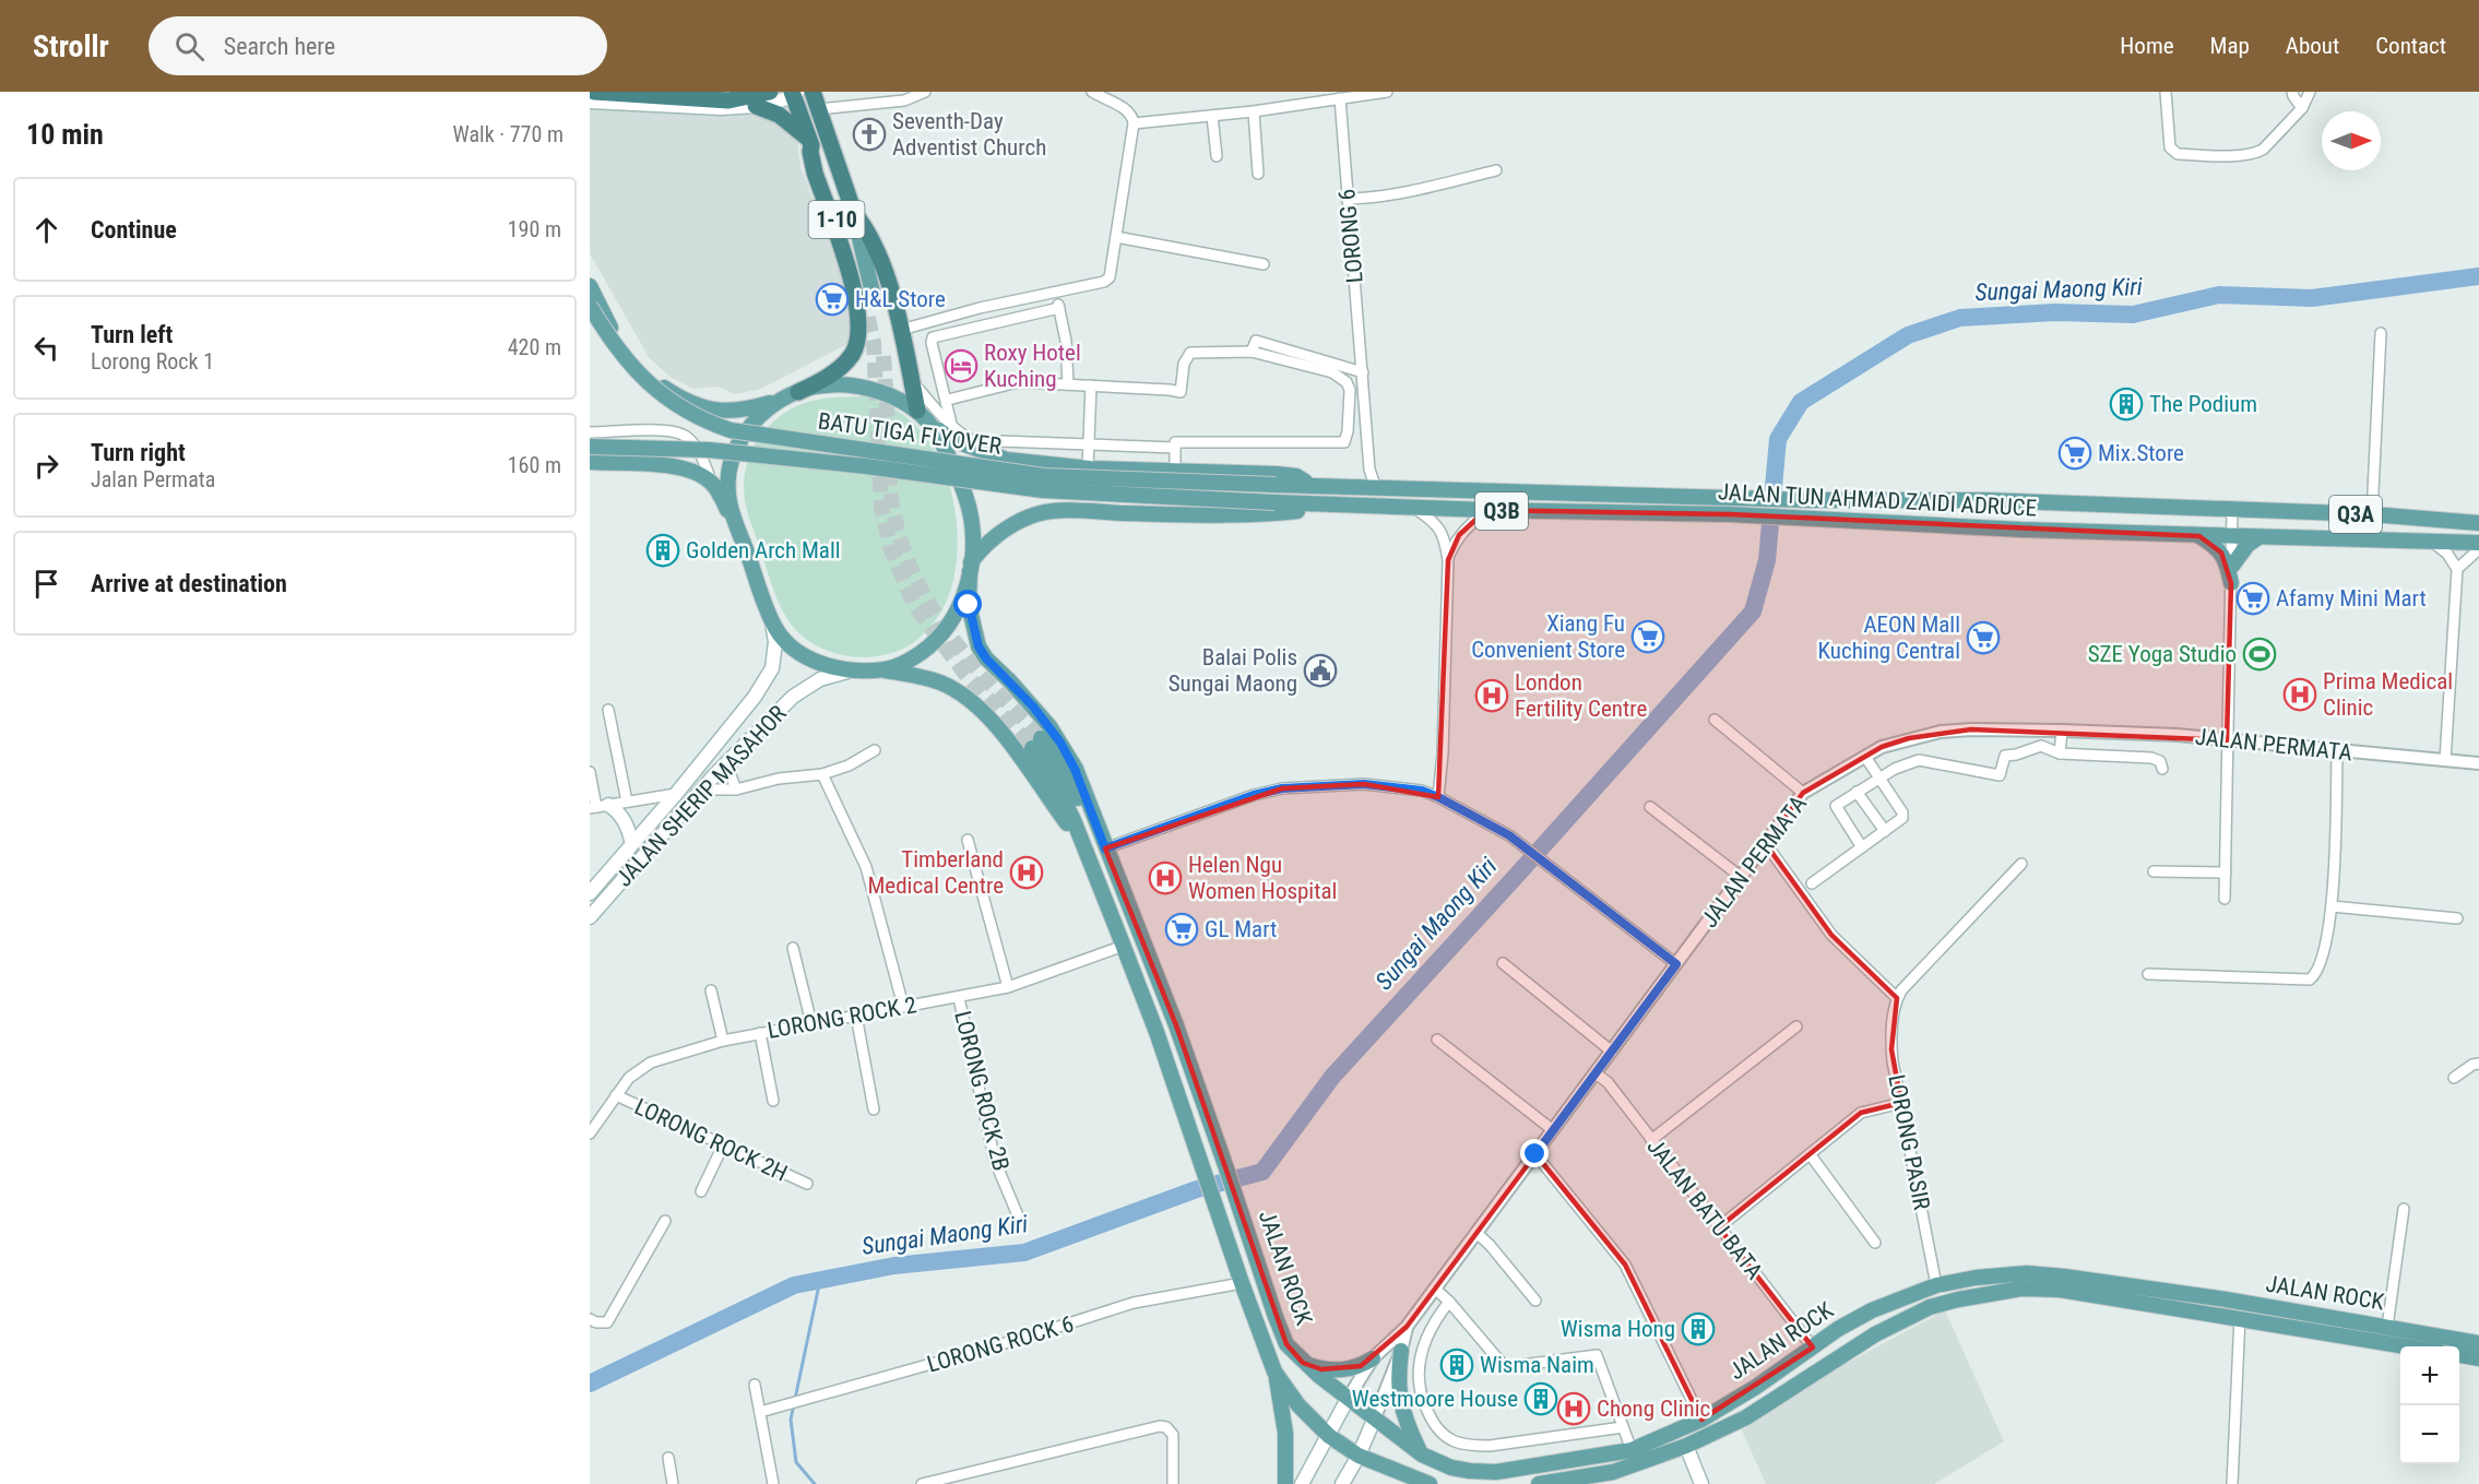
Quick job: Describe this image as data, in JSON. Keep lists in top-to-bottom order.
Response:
{
  "streets": {
    "highway": ["1-10"],
    "main road": [
      "BATU TIGA FLYOVER",
      "JALAN TUN AHMAD ZAIDI ADRUCE",
      "Q3B",
      "Q3A",
      "JALAN SHERIP MASAHOR",
      "JALAN ROCK"
    ],
    "street": [
      "LORONG 6",
      "JALAN PERMATA",
      "LORONG ROCK 2",
      "LORONG ROCK 2B",
      "LORONG ROCK 2H",
      "LORONG PASIR",
      "JALAN BATU BATA",
      "LORONG ROCK 6"
    ]
  },
  "crossings": [
    ["LORONG 6", "JALAN TUN AHMAD ZAIDI ADRUCE"],
    ["BATU TIGA FLYOVER", "JALAN TUN AHMAD ZAIDI ADRUCE"],
    ["JALAN PERMATA", "JALAN BATU BATA"],
    ["JALAN PERMATA", "JALAN ROCK"],
    ["LORONG ROCK 2", "LORONG ROCK 2B"],
    ["LORONG ROCK 2", "LORONG ROCK 2H"],
    ["LORONG ROCK 2", "JALAN ROCK"],
    ["LORONG PASIR", "JALAN ROCK"],
    ["JALAN BATU BATA", "JALAN ROCK"],
    ["JALAN ROCK", "LORONG ROCK 6"]
  ],
  "water": ["Sungai Maong Kiri"],
  "places": {
    "church": ["Seventh-Day Adventist Church"],
    "supermarket": [
      "H&L Store",
      "Mix.Store",
      "Afamy Mini Mart",
      "Xiang Fu Convenient Store",
      "AEON Mall Kuching Central",
      "GL Mart"
    ],
    "hotel": ["Roxy Hotel Kuching"],
    "building": [
      "The Podium",
      "Golden Arch Mall",
      "Wisma Hong",
      "Wisma Naim",
      "Westmoore House"
    ],
    "sports": ["SZE Yoga Studio"],
    "public building": ["Balai Polis Sungai Maong"],
    "hospital": [
      "Prima Medical Clinic",
      "London Fertility Centre",
      "Timberland Medical Centre",
      "Helen Ngu Women Hospital",
      "Chong Clinic"
    ]
  },
  "north": "right",
  "page": {
    "header": "Strollr",
    "search": "Search here",
    "nav": [
      "Home",
      "Map",
      "About",
      "Contact"
    ],
    "heading": ["10 min", "Walk · 770 m"],
    "list": [
      ["Continue", "190 m"],
      ["Turn left", "Lorong Rock 1", "420 m"],
      ["Turn right", "Jalan Permata", "160 m"],
      "Arrive at destination"
    ],
    "map_buttons": ["+", "−"]
  }
}
